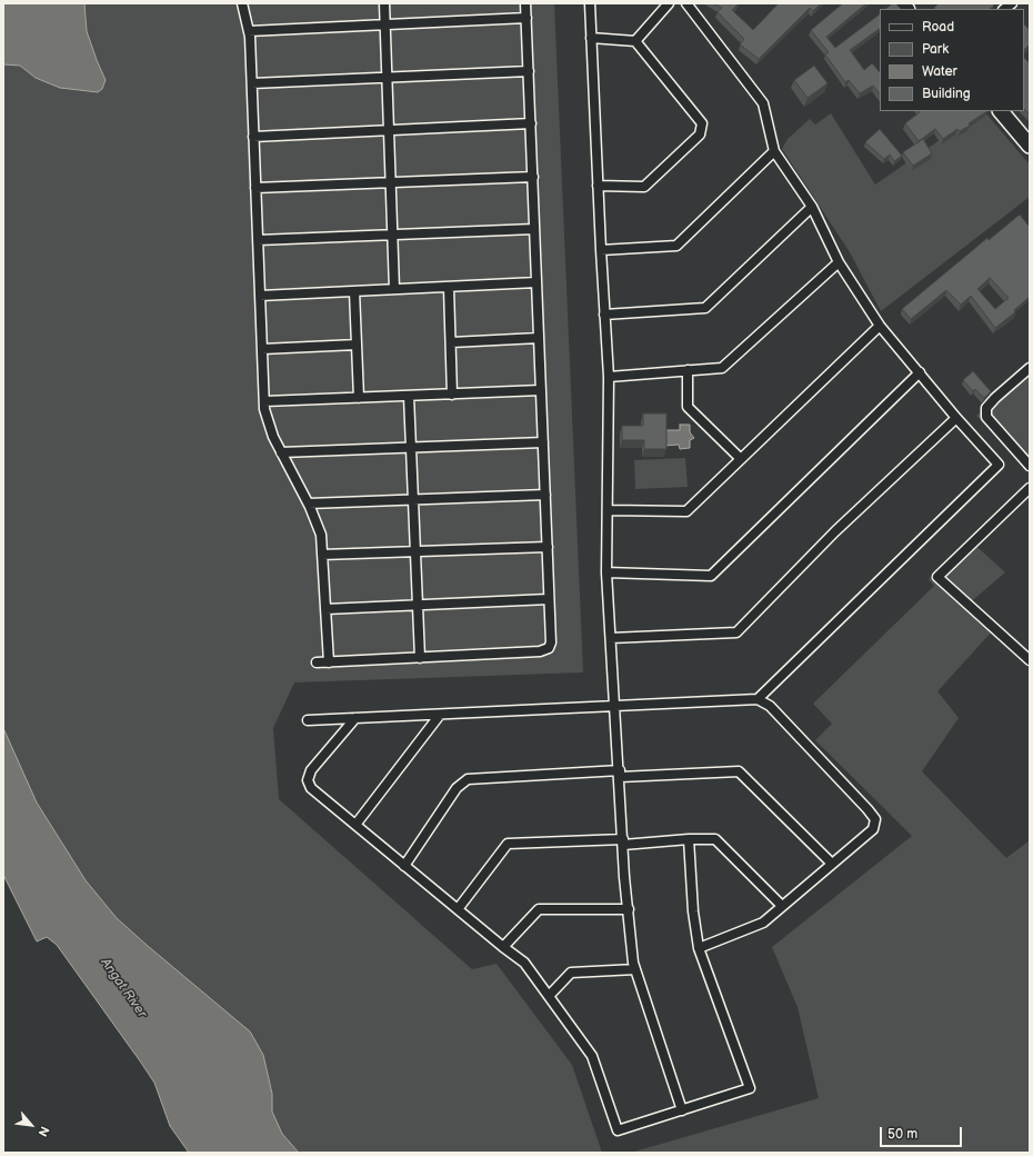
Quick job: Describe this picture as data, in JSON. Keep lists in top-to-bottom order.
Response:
{
  "water": ["Angat River"],
  "legend": [
    "Road",
    "Park",
    "Water",
    "Building"
  ],
  "scale_bar": "50 m",
  "north": "bottom right"
}
